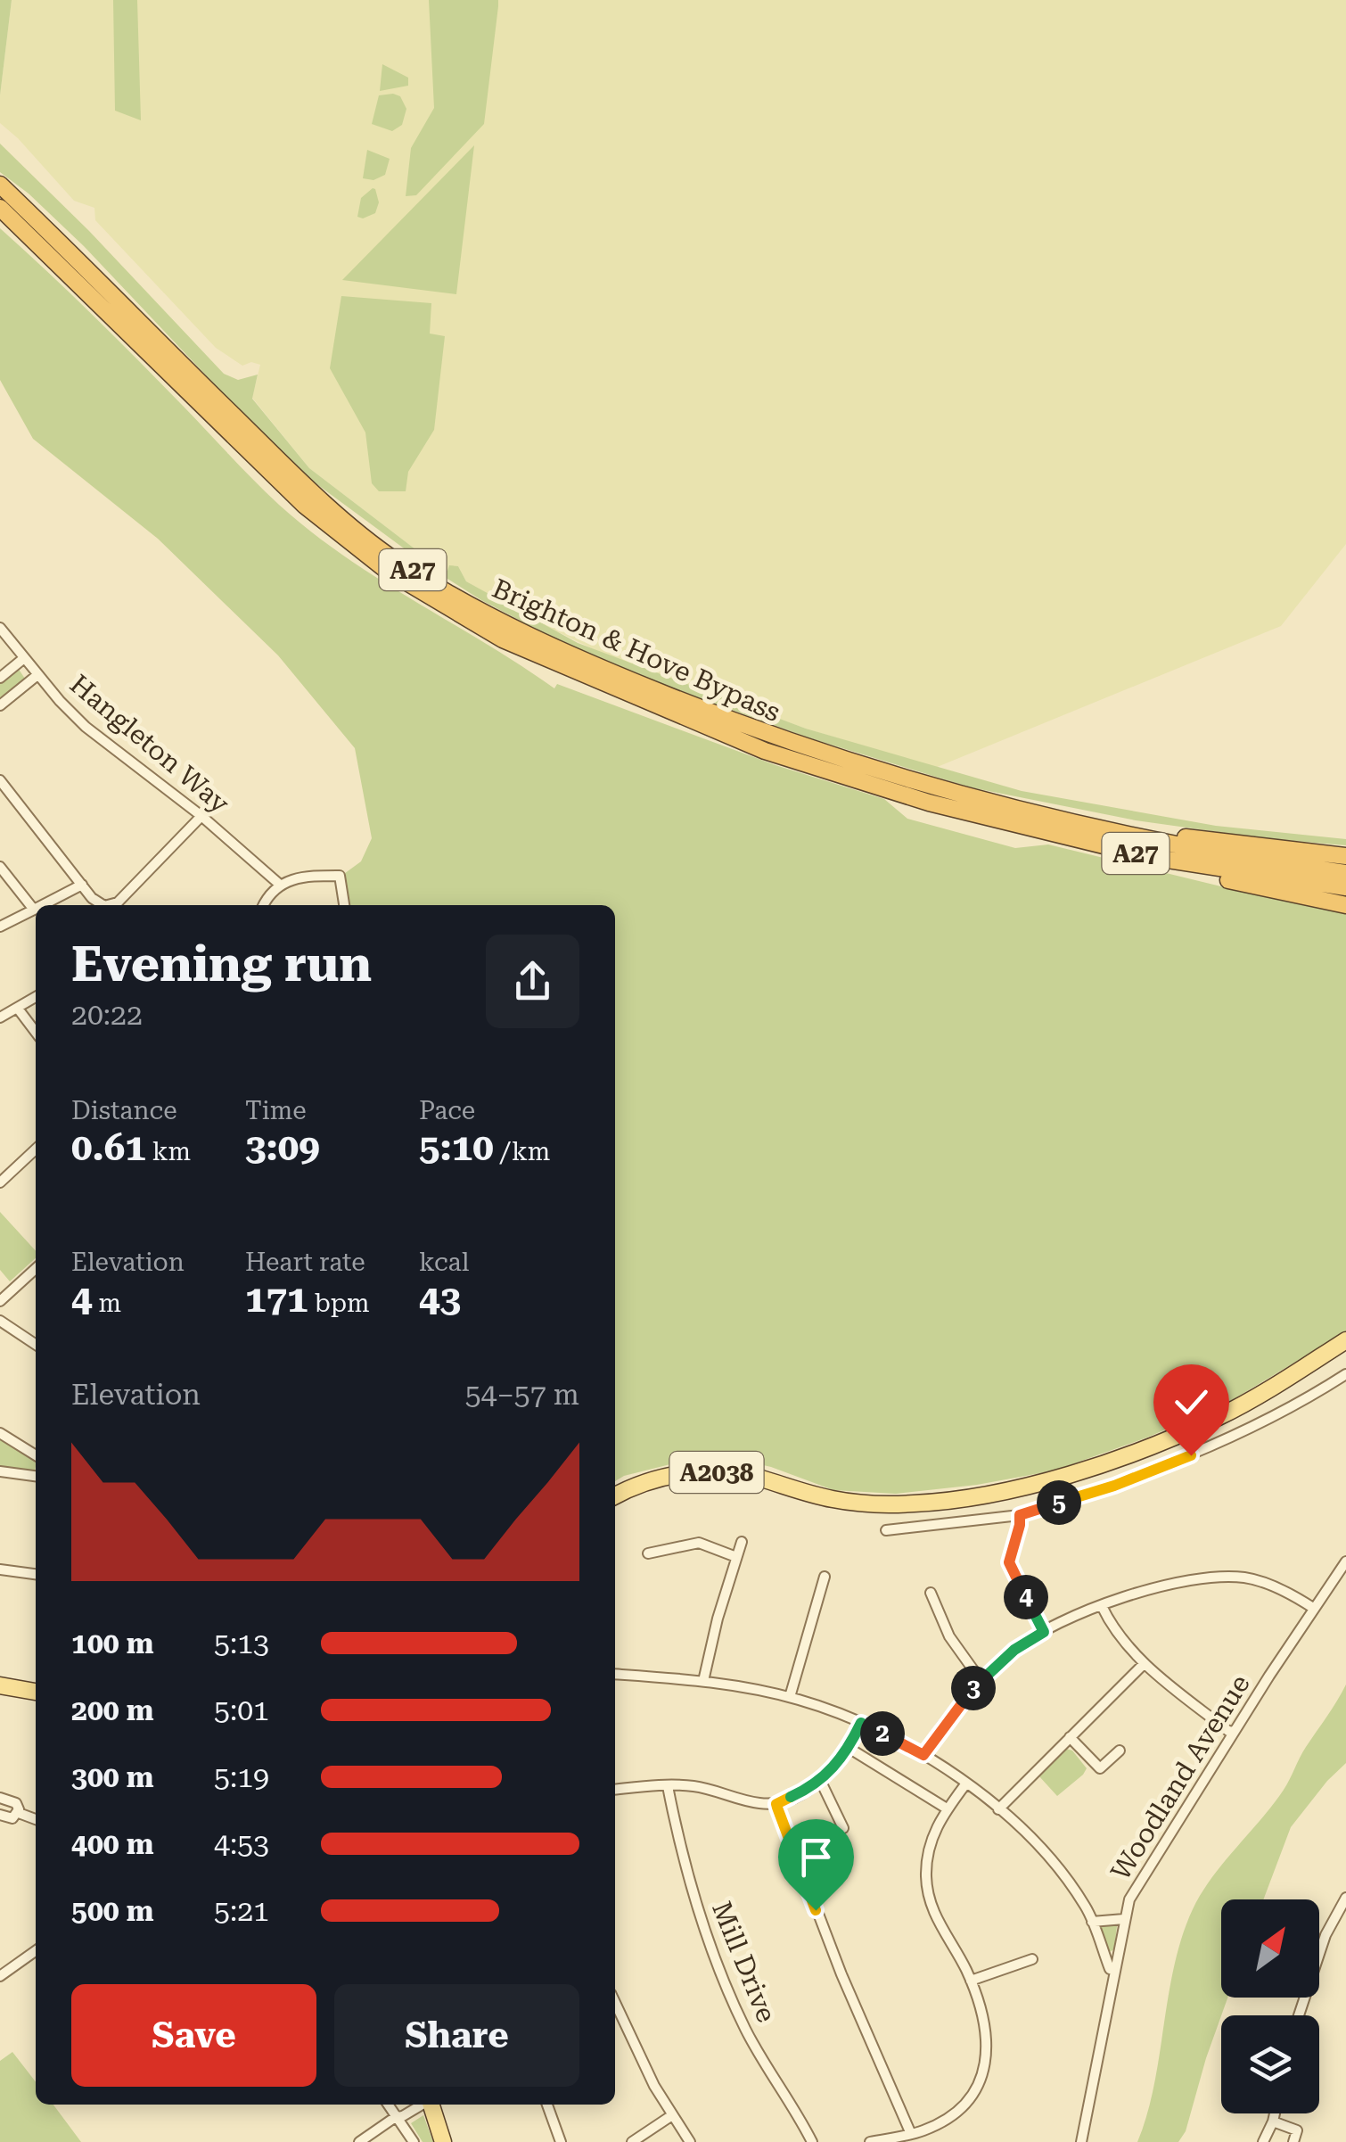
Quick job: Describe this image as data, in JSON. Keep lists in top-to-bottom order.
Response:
{
  "streets": {
    "highway": ["A27", "Brighton & Hove Bypass"],
    "main road": ["A2038"],
    "street": ["Hangleton Way", "Woodland Avenue", "Mill Drive"]
  },
  "crossings": [
    ["A27", "Brighton & Hove Bypass"]
  ],
  "north": "top right",
  "page": {
    "heading": ["Evening run", "20:22"],
    "stats": [
      ["Distance", "0.61 km"],
      ["Time", "3:09"],
      ["Pace", "5:10 /km"],
      ["Elevation", "4 m"],
      ["Heart rate", "171 bpm"],
      ["kcal", "43"]
    ],
    "chart": ["Elevation", "54–57 m"],
    "pins": [
      "5",
      "4",
      "3",
      "2"
    ],
    "list": [
      {
        "name": "100 m",
        "note": "5:13"
      },
      {
        "name": "200 m",
        "note": "5:01"
      },
      {
        "name": "300 m",
        "note": "5:19"
      },
      {
        "name": "400 m",
        "note": "4:53"
      },
      {
        "name": "500 m",
        "note": "5:21"
      }
    ],
    "buttons": ["Save", "Share"]
  }
}
